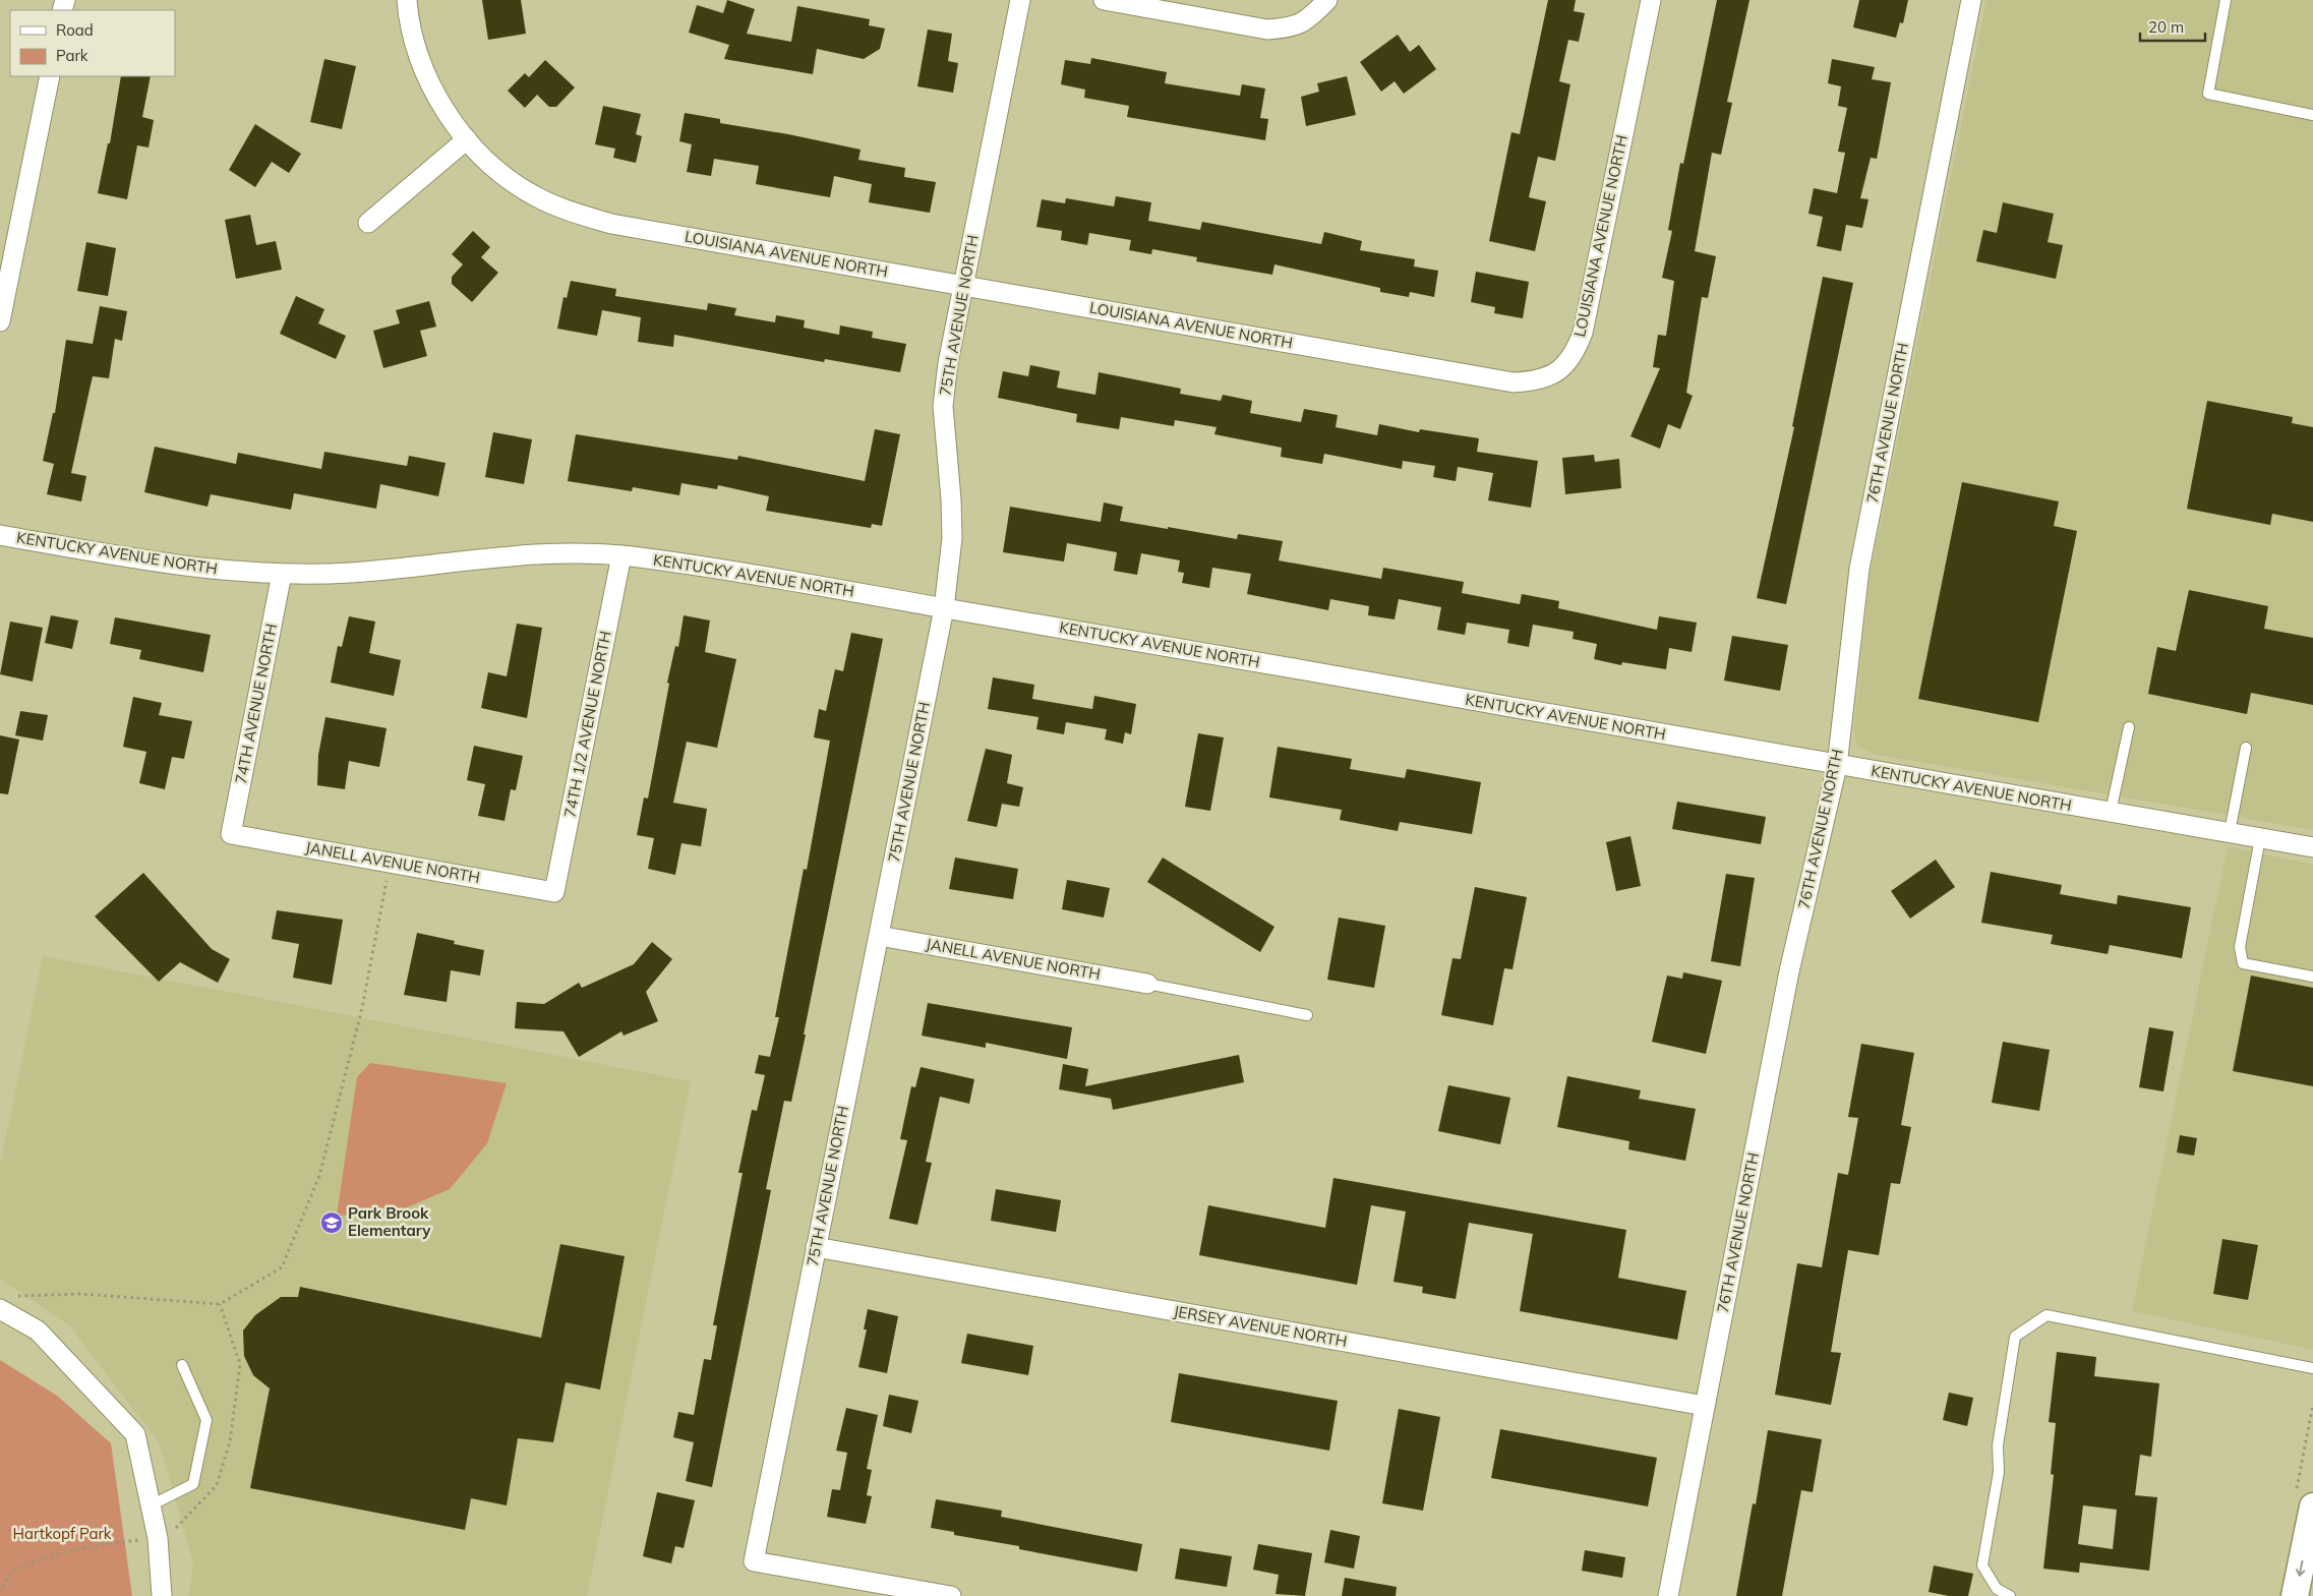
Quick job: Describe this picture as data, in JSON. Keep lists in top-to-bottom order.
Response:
{
  "streets": {
    "street": [
      "LOUISIANA AVENUE NORTH",
      "75TH AVENUE NORTH",
      "76TH AVENUE NORTH",
      "KENTUCKY AVENUE NORTH",
      "74TH AVENUE NORTH",
      "74TH 1/2 AVENUE NORTH",
      "JANELL AVENUE NORTH",
      "JERSEY AVENUE NORTH"
    ]
  },
  "crossings": [
    ["LOUISIANA AVENUE NORTH", "75TH AVENUE NORTH"],
    ["75TH AVENUE NORTH", "KENTUCKY AVENUE NORTH"],
    ["75TH AVENUE NORTH", "JANELL AVENUE NORTH"],
    ["75TH AVENUE NORTH", "JERSEY AVENUE NORTH"],
    ["76TH AVENUE NORTH", "KENTUCKY AVENUE NORTH"],
    ["76TH AVENUE NORTH", "JERSEY AVENUE NORTH"],
    ["KENTUCKY AVENUE NORTH", "74TH AVENUE NORTH"],
    ["KENTUCKY AVENUE NORTH", "74TH 1/2 AVENUE NORTH"],
    ["74TH AVENUE NORTH", "JANELL AVENUE NORTH"],
    ["74TH 1/2 AVENUE NORTH", "JANELL AVENUE NORTH"]
  ],
  "parks": ["Hartkopf Park"],
  "places": {
    "school or university": ["Park Brook Elementary"]
  },
  "legend": ["Road", "Park"],
  "scale_bar": "20 m"
}
